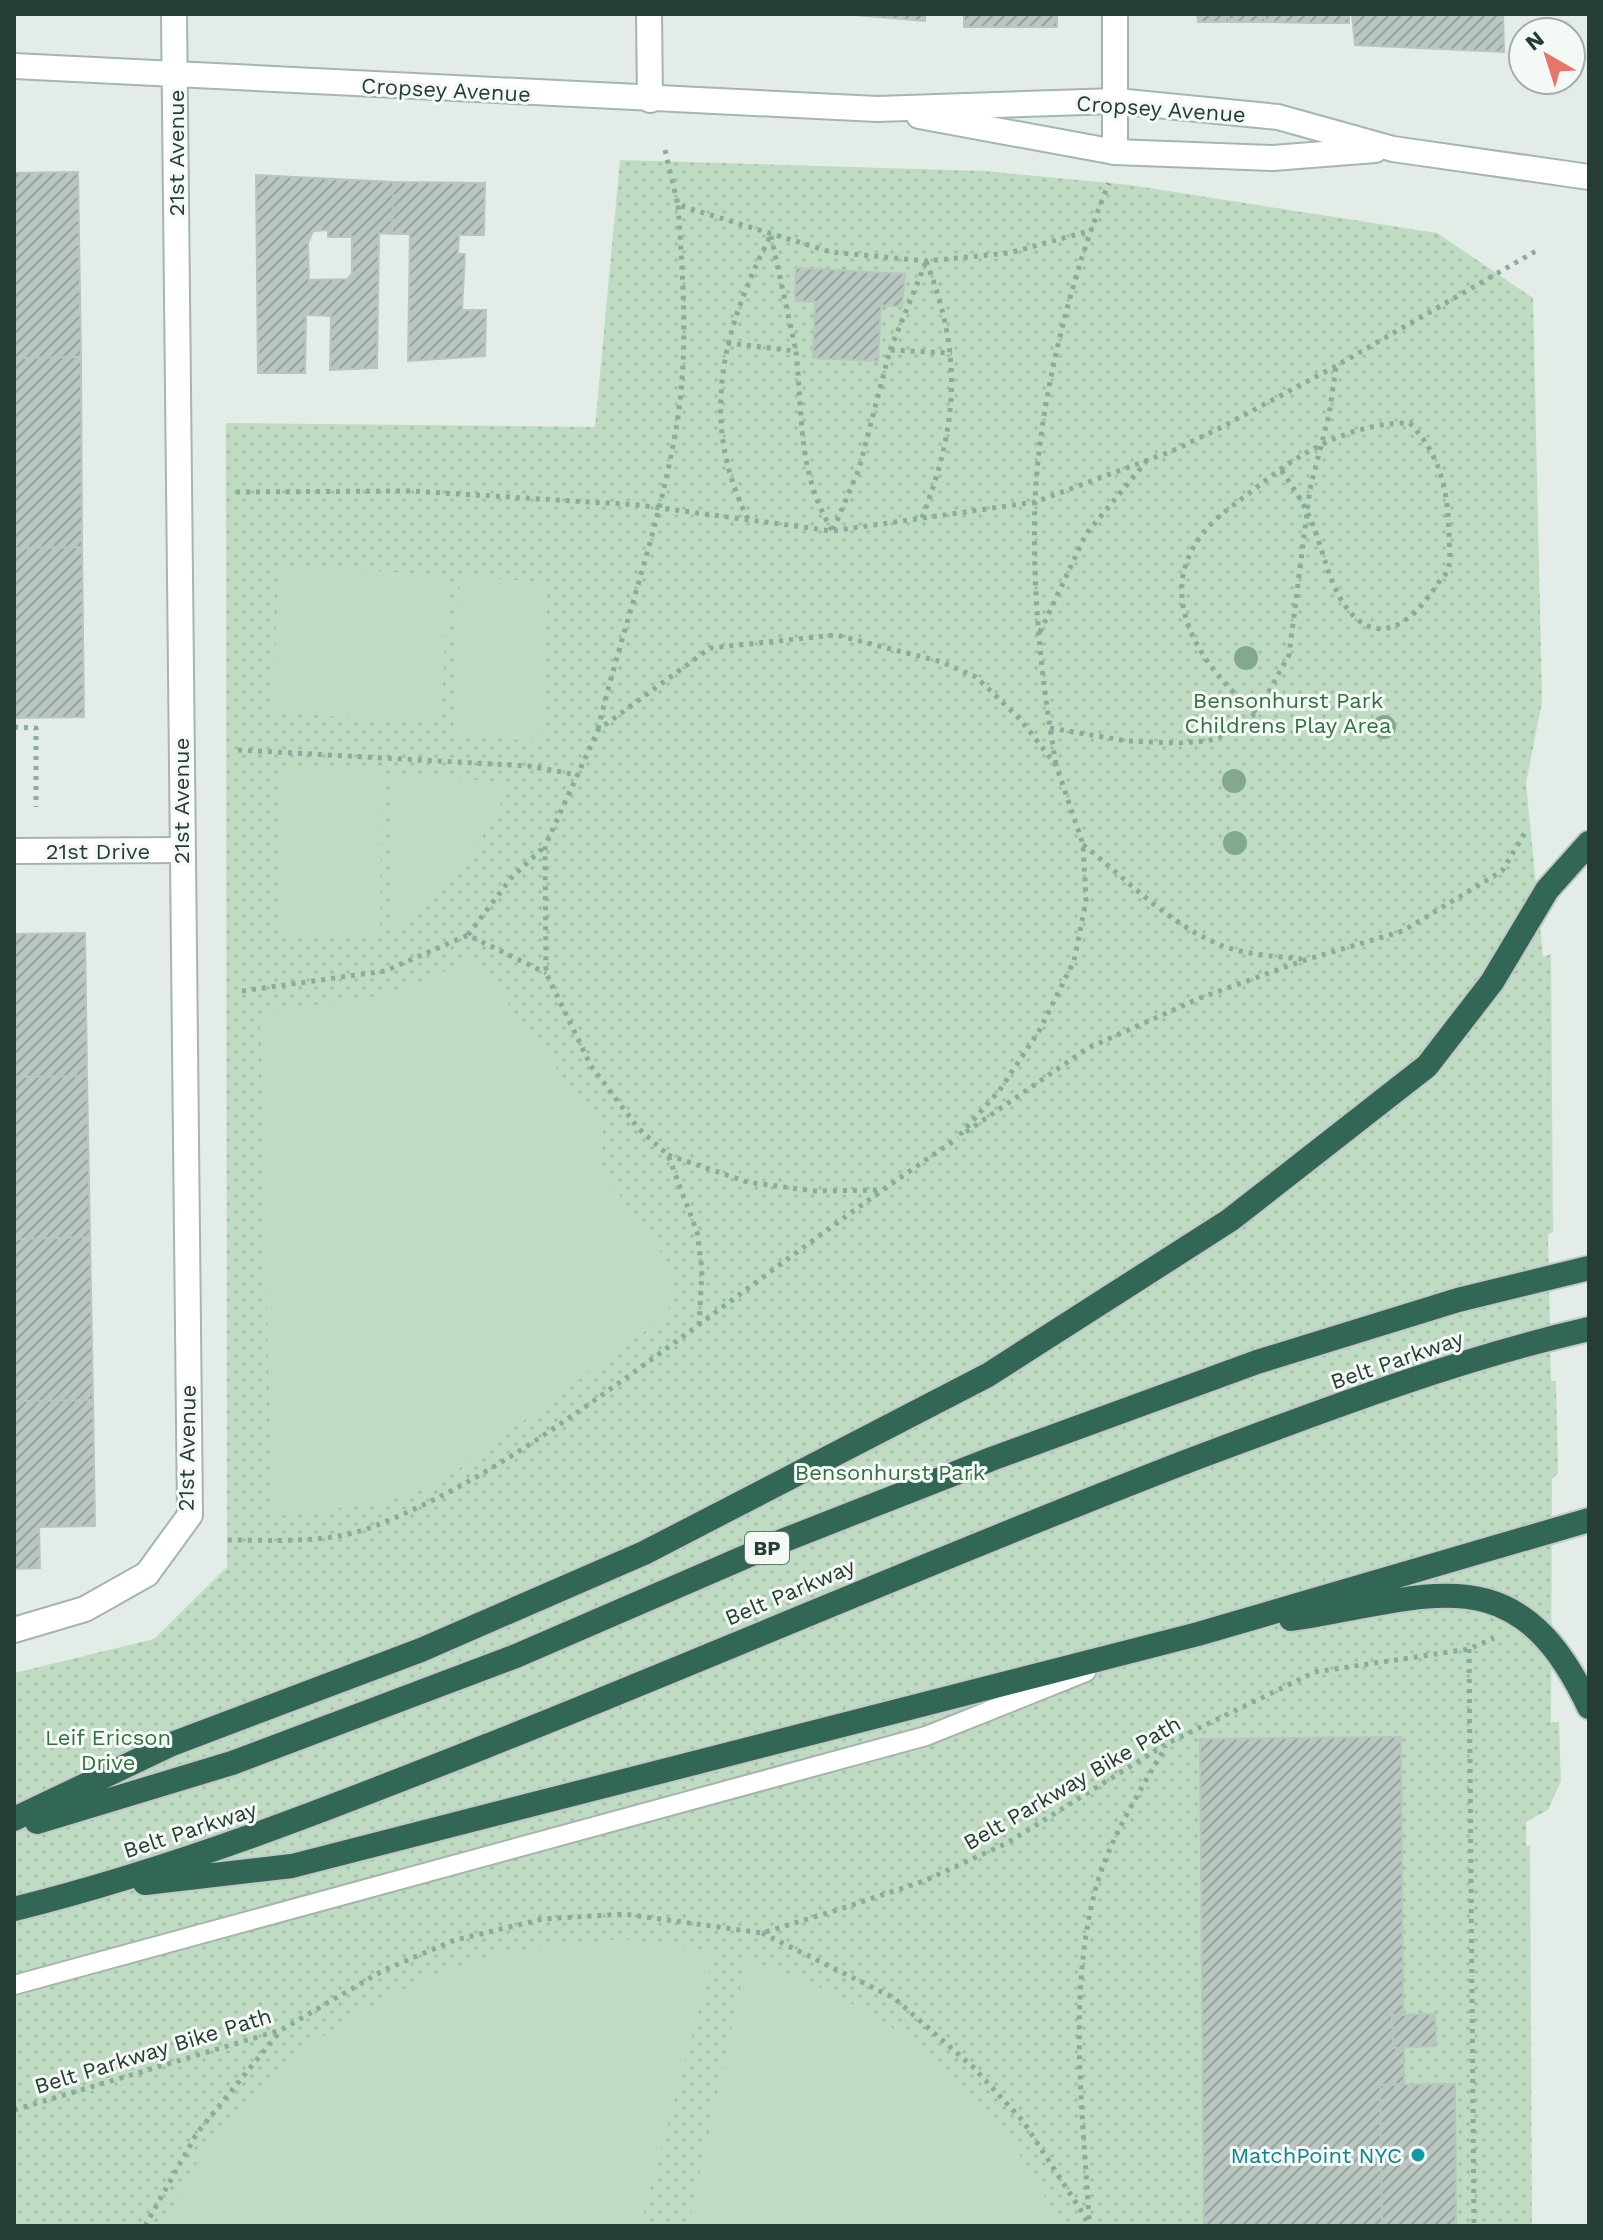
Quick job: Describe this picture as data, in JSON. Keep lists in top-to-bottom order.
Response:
{
  "streets": {
    "highway": ["Belt Parkway", "BP"],
    "street": ["Cropsey Avenue", "21st Avenue", "21st Drive"],
    "path": ["Belt Parkway Bike Path"]
  },
  "crossings": [
    ["Cropsey Avenue", "21st Avenue"],
    ["21st Avenue", "21st Drive"]
  ],
  "parks": ["Bensonhurst Park Childrens Play Area", "Bensonhurst Park", "Leif Ericson Drive"],
  "places": ["MatchPoint NYC"],
  "north": "top left"
}
